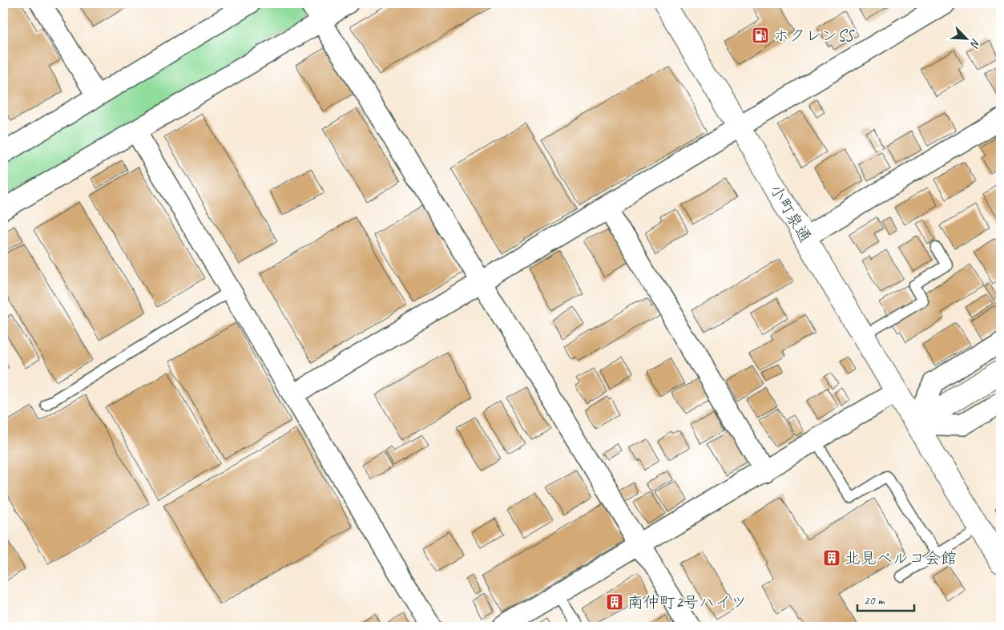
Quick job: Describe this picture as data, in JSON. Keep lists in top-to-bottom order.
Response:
{
  "streets": {
    "street": ["小町泉通"]
  },
  "places": {
    "fuel station": ["ホクレンSS"],
    "building": ["北見ベルコ会館", "南仲町2号ハイツ"]
  },
  "scale_bar": "20 m",
  "north": "bottom right"
}
